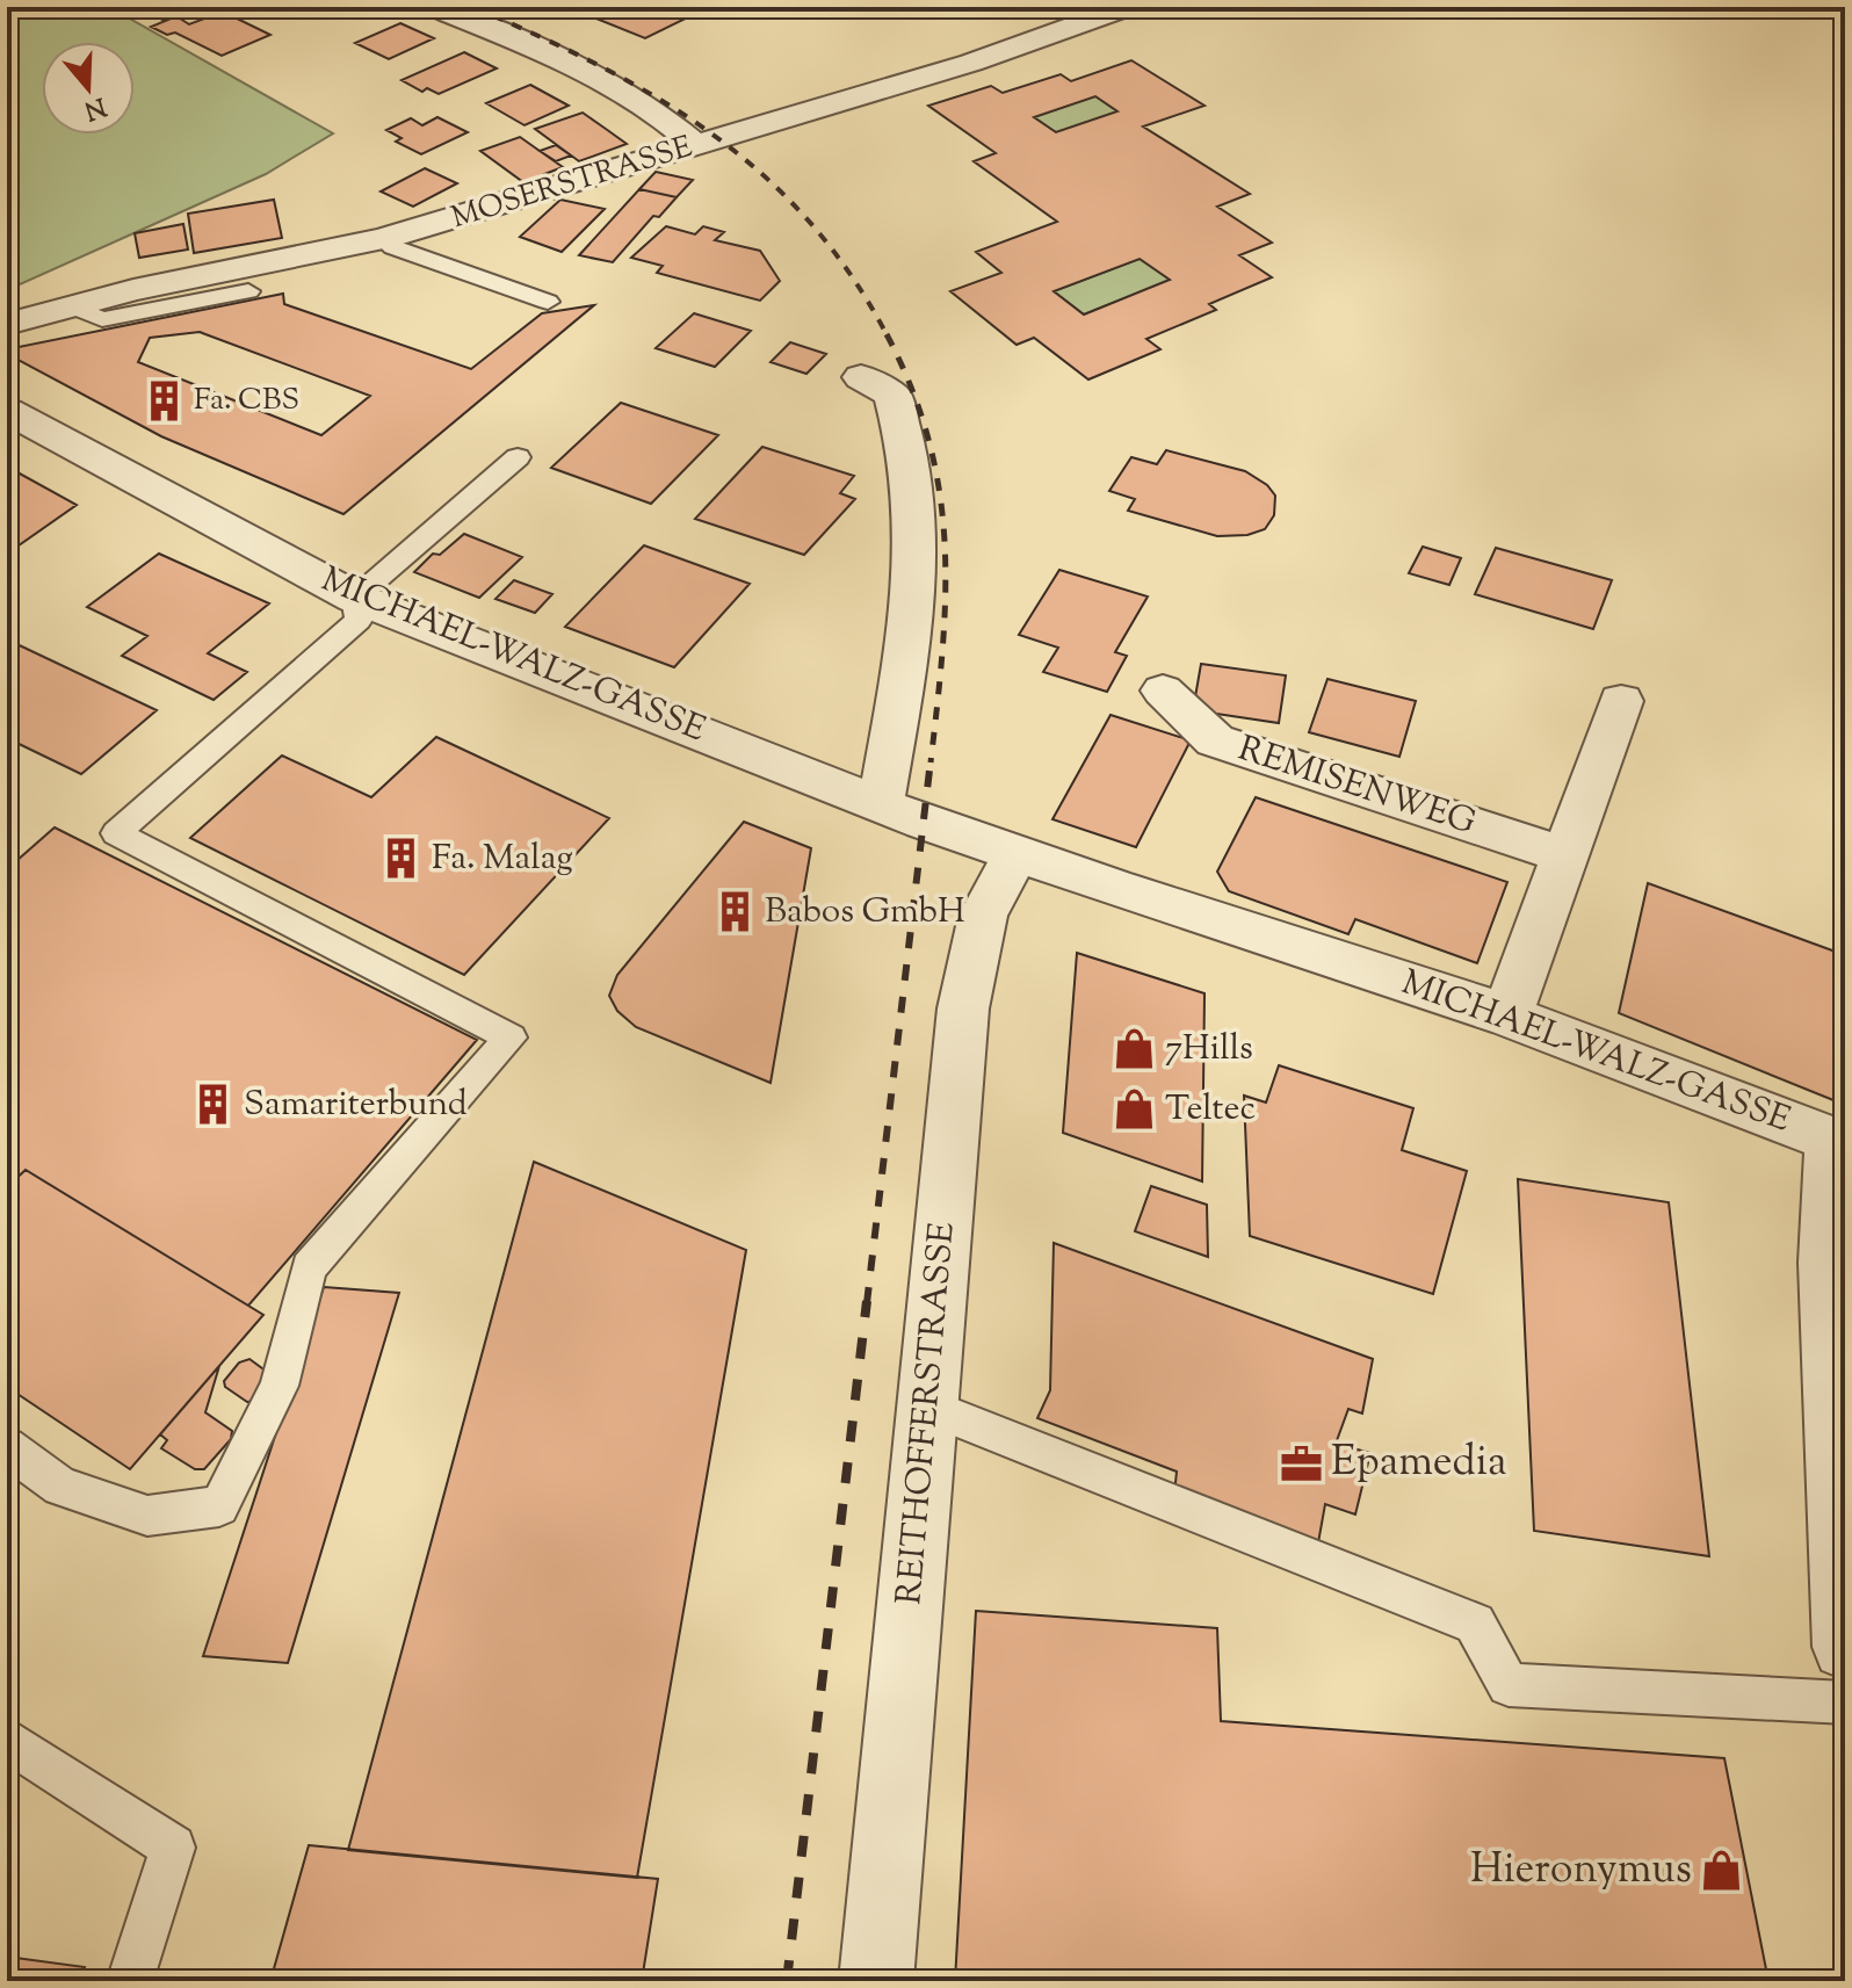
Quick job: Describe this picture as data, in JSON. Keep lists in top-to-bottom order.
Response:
{
  "streets": {
    "street": [
      "MOSERSTRASSE",
      "MICHAEL-WALZ-GASSE",
      "REMISENWEG",
      "REITHOFFERSTRASSE"
    ]
  },
  "crossings": [
    ["MICHAEL-WALZ-GASSE", "REITHOFFERSTRASSE"]
  ],
  "places": {
    "building": [
      "Fa. CBS",
      "Fa. Malag",
      "Babos GmbH",
      "Samariterbund"
    ],
    "shop": ["7Hills", "Teltec", "Hieronymus"],
    "office": ["Epamedia"]
  },
  "north": "bottom"
}
